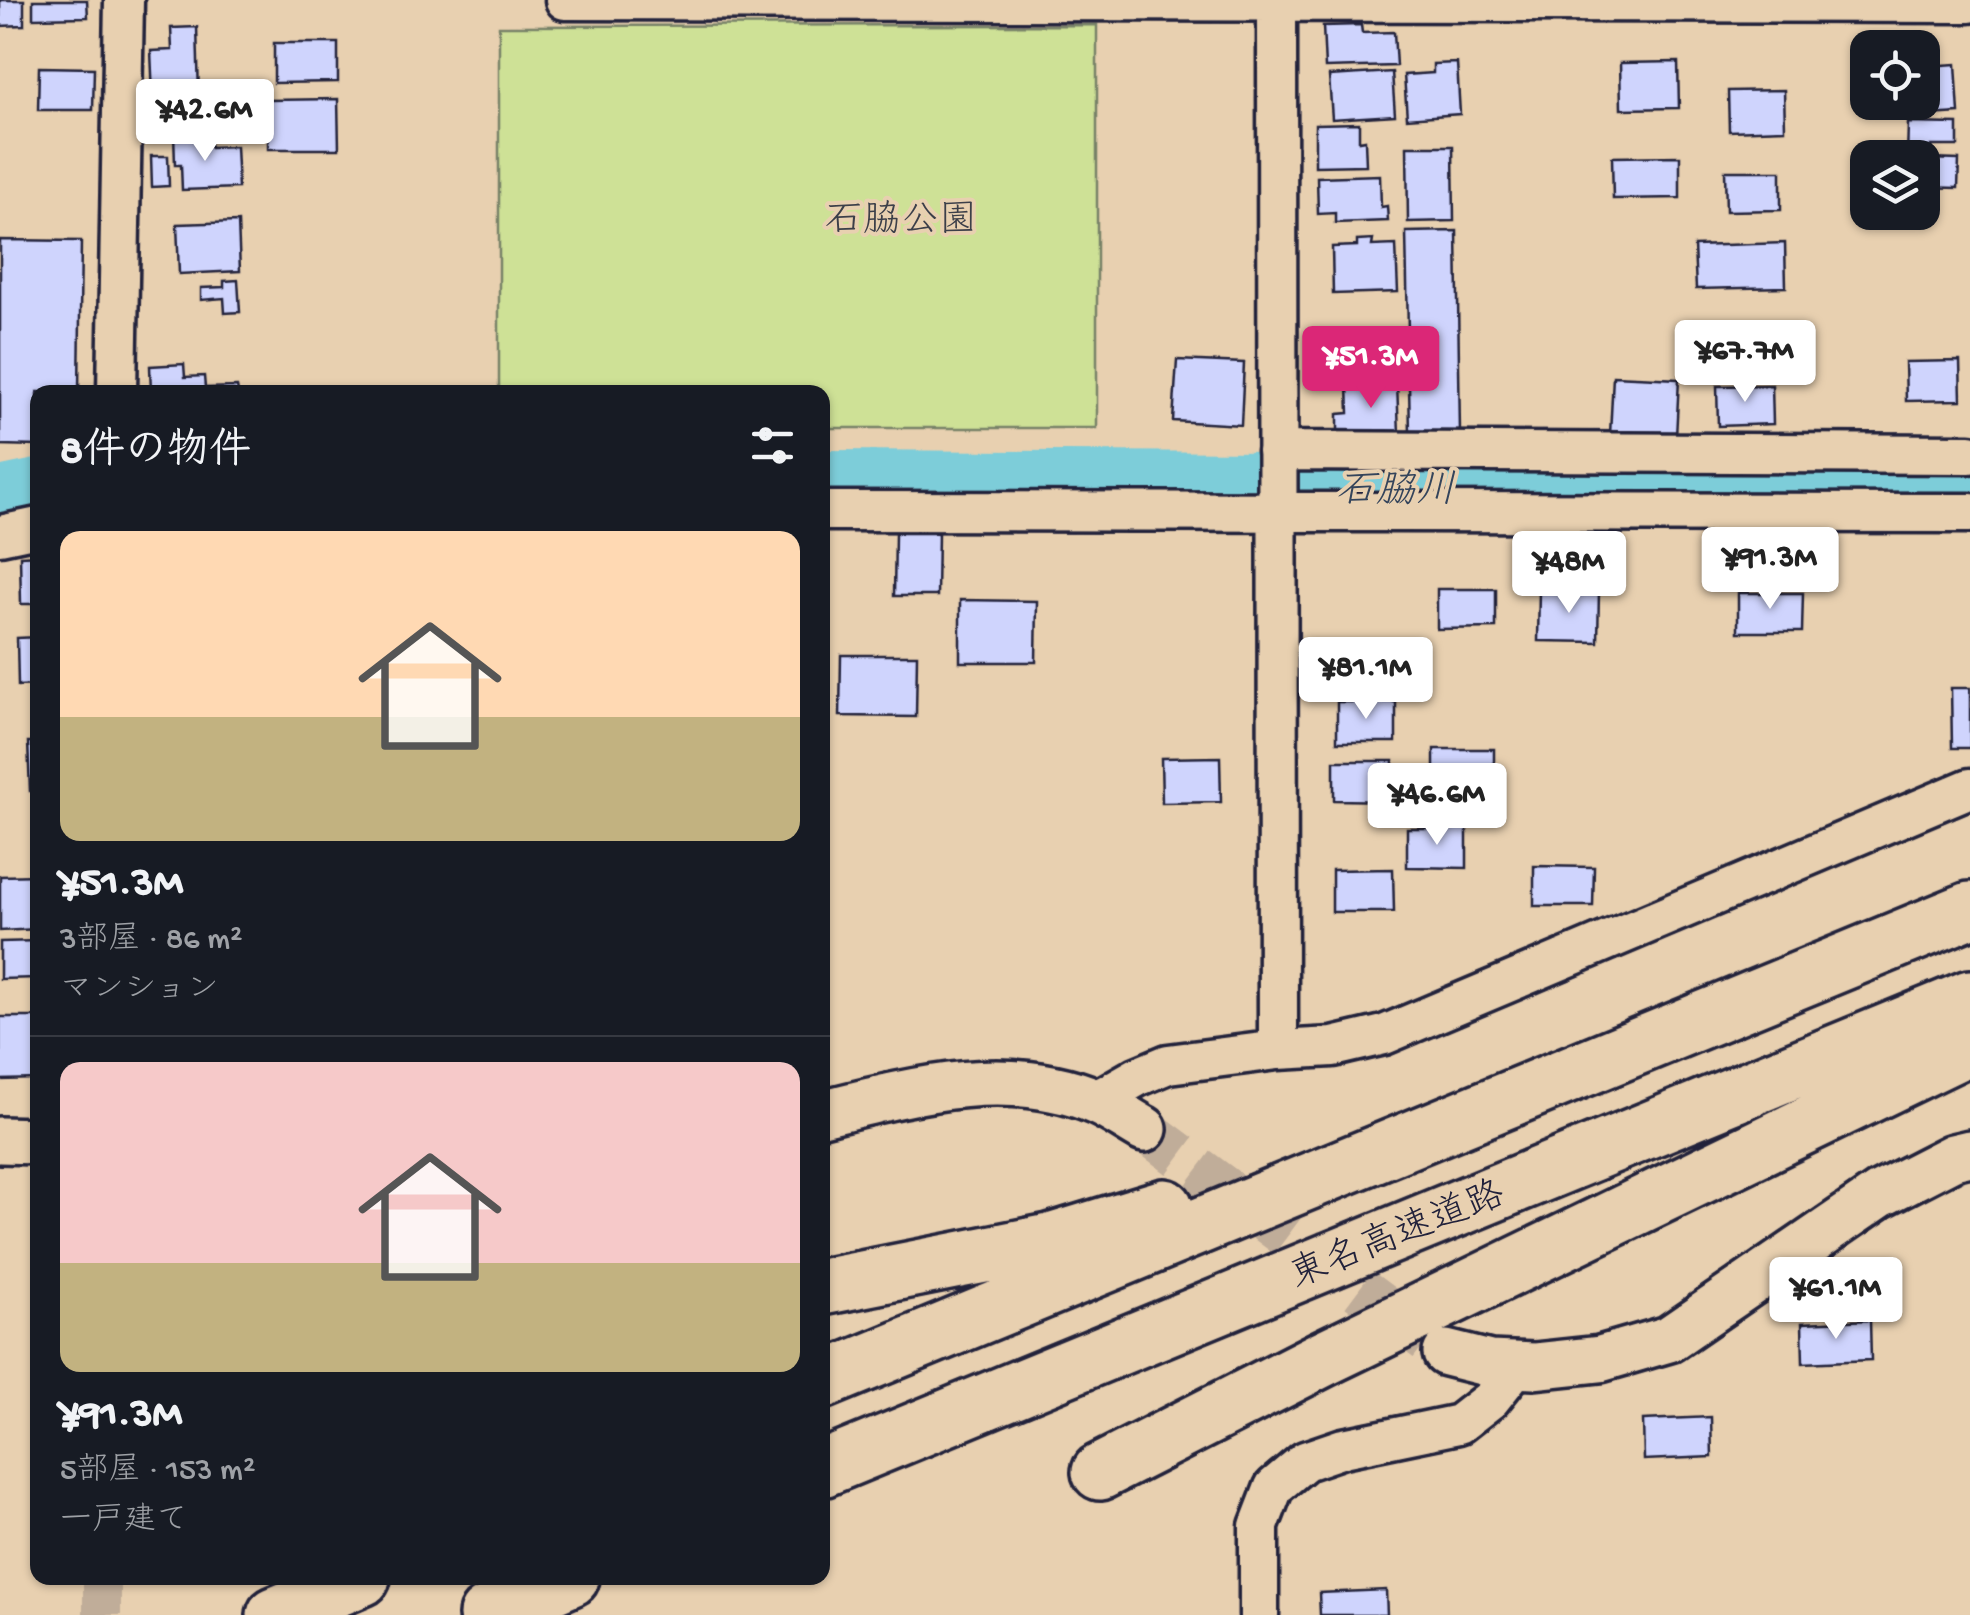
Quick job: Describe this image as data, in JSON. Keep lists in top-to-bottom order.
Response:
{
  "streets": {
    "highway": ["東名高速道路"]
  },
  "water": ["石脇川"],
  "parks": ["石脇公園"],
  "page": {
    "price": [
      "¥42.6M",
      "¥67.7M",
      "¥51.3M",
      "¥91.3M",
      "¥48M",
      "¥81.1M",
      "¥46.6M",
      "¥61.1M"
    ],
    "heading": "8件の物件",
    "list": [
      {
        "name": "¥51.3M",
        "note": "3部屋 · 86 m² · マンション"
      },
      {
        "name": "¥91.3M",
        "note": "5部屋 · 153 m² · 一戸建て"
      }
    ]
  }
}
